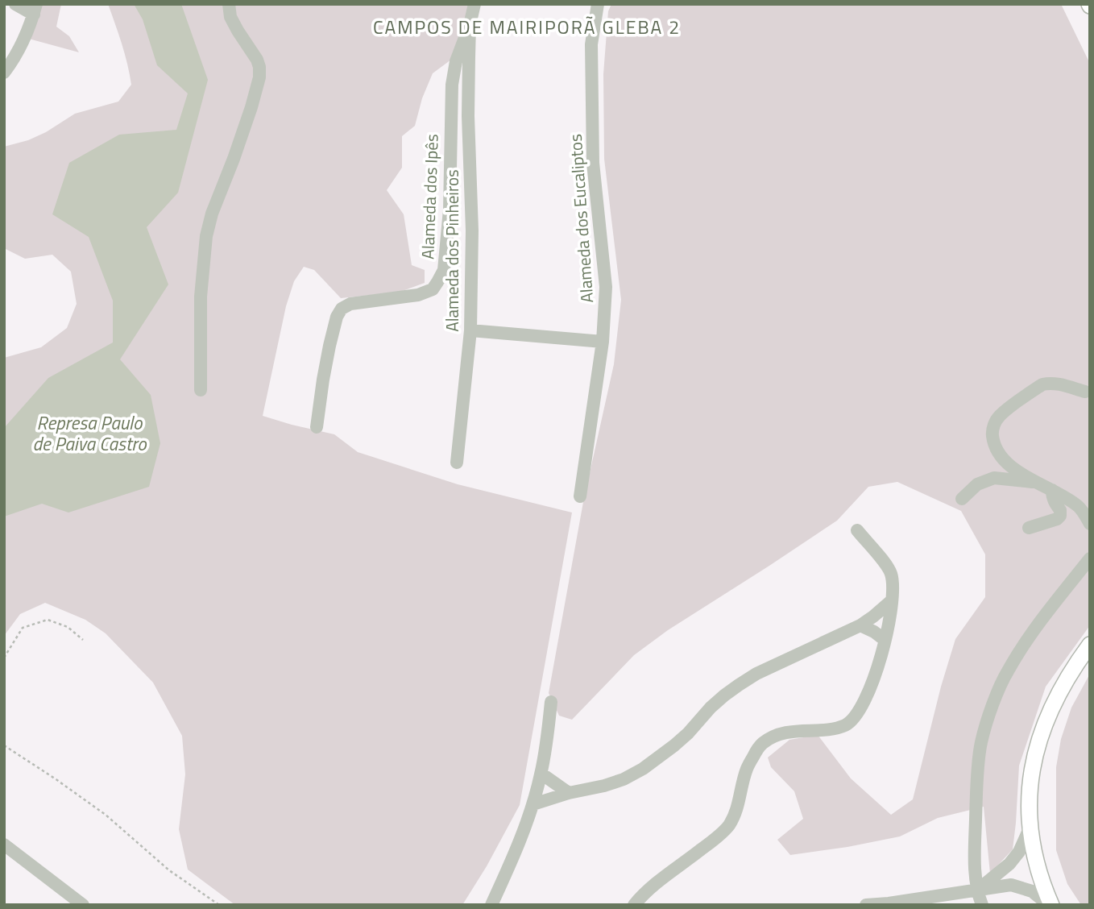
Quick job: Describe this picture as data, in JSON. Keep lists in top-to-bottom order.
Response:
{
  "streets": {
    "street": ["Alameda dos Ipês", "Alameda dos Eucaliptos", "Alameda dos Pinheiros"]
  },
  "crossings": [
    ["Alameda dos Ipês", "Alameda dos Pinheiros"]
  ],
  "districts": ["CAMPOS DE MAIRIPORÃ GLEBA 2"],
  "water": ["Represa Paulo de Paiva Castro"]
}
